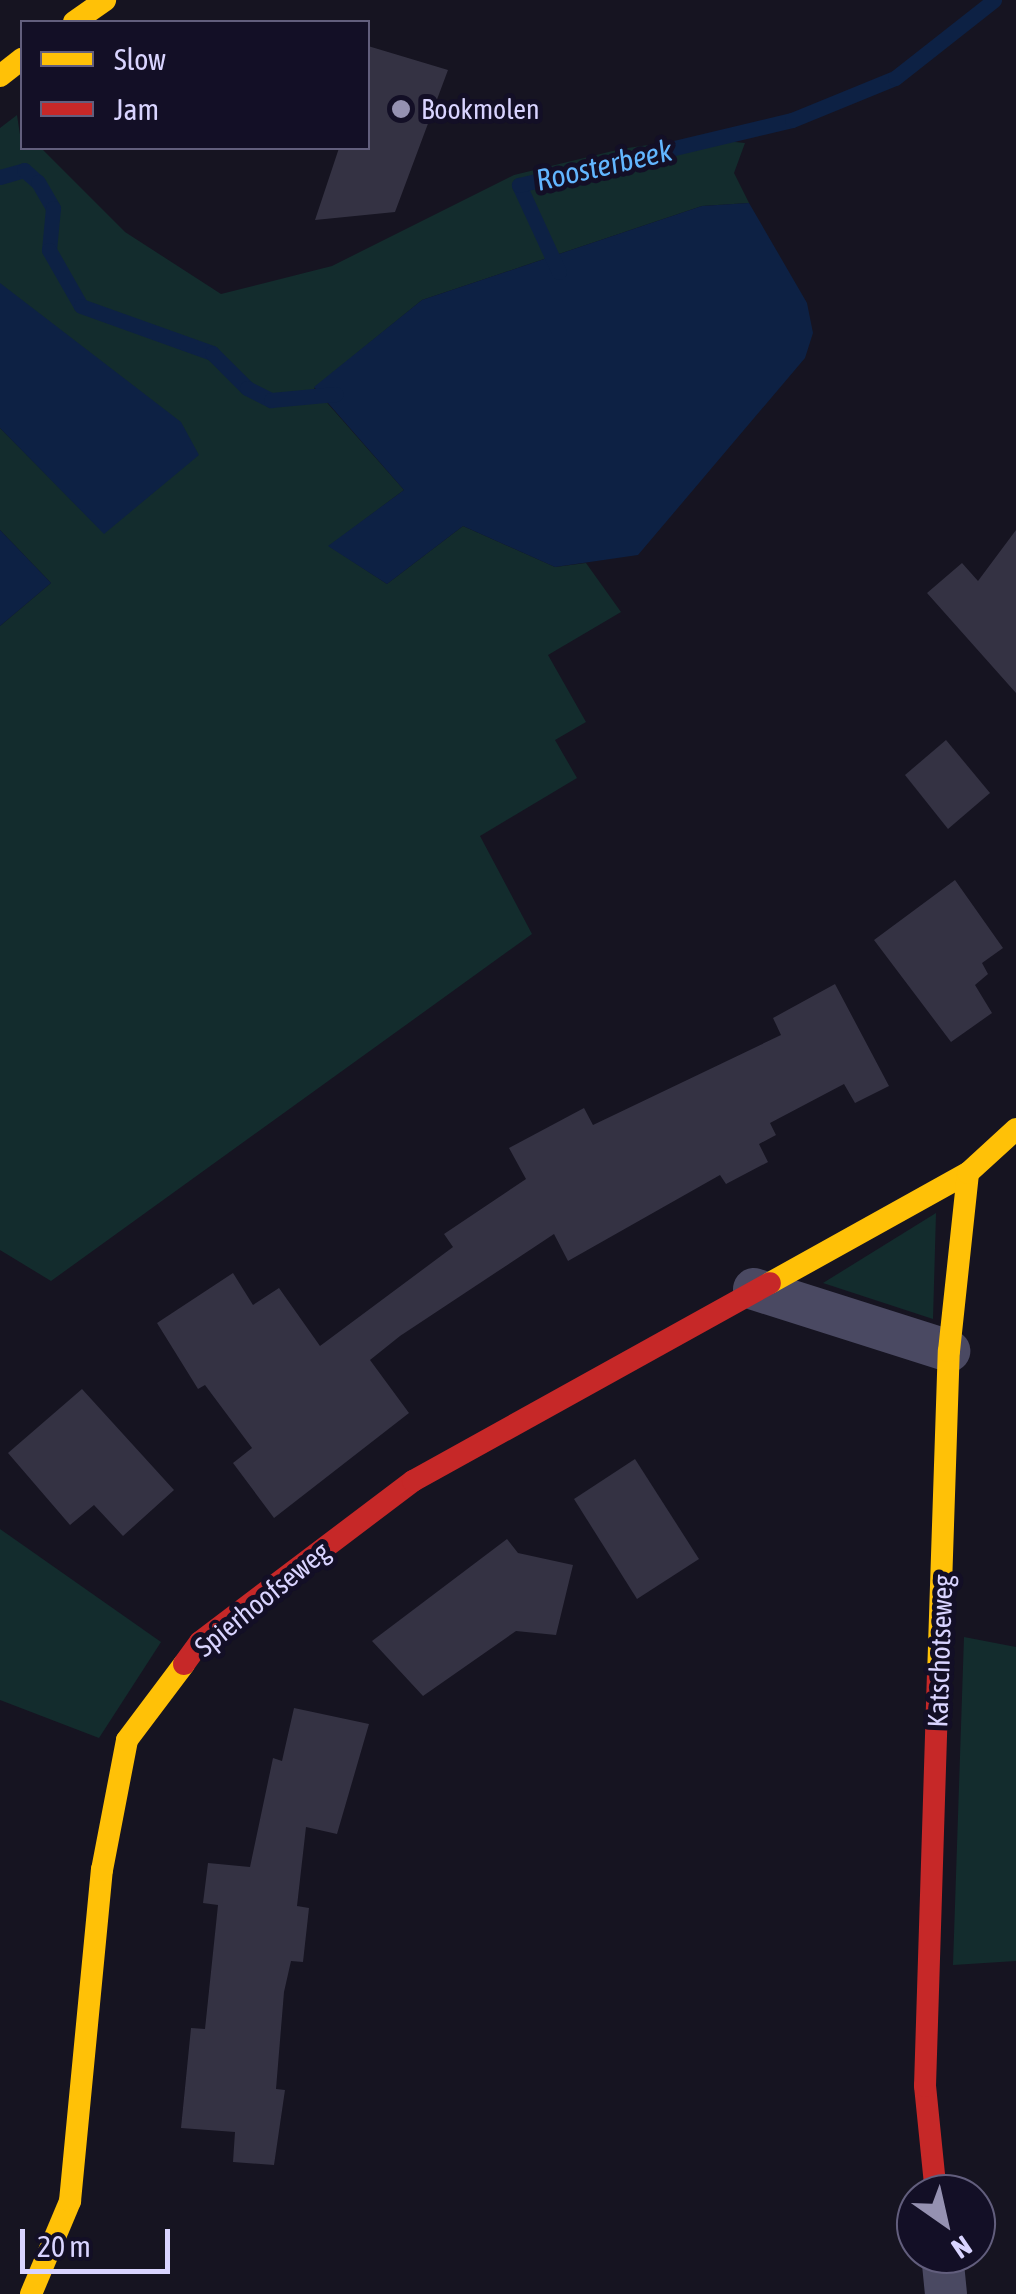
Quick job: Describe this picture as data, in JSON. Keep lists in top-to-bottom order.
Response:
{
  "streets": {
    "street": ["Spierhoofseweg", "Katschotseweg"]
  },
  "crossings": [
    ["Spierhoofseweg", "Katschotseweg"]
  ],
  "water": ["Roosterbeek"],
  "places": ["Bookmolen"],
  "legend": ["Slow", "Jam"],
  "scale_bar": "20 m",
  "north": "bottom right"
}
